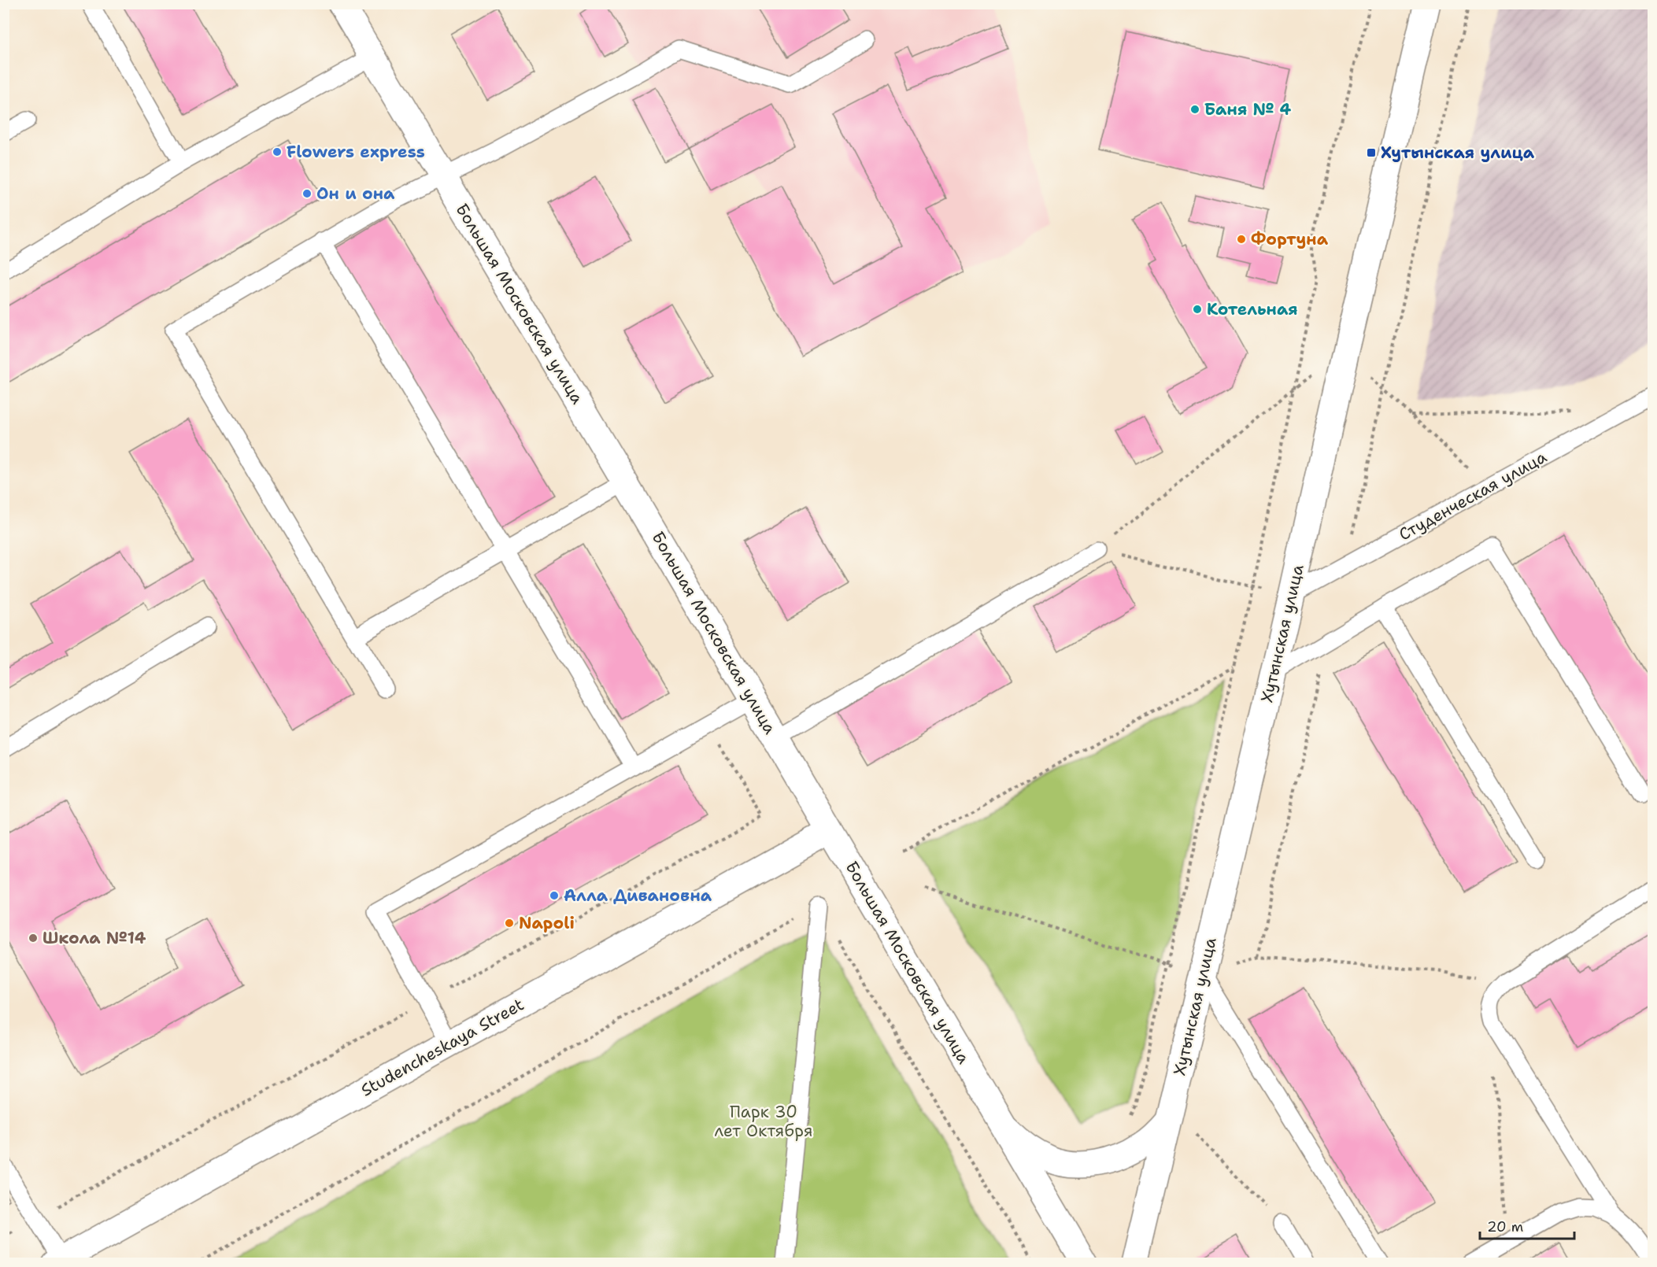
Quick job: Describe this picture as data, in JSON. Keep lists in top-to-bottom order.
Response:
{
  "streets": {
    "street": ["Большая Московская улица", "Хутынская улица", "Studencheskaya Street"],
    "lane": ["Студенческая улица"]
  },
  "crossings": [
    ["Большая Московская улица", "Studencheskaya Street"],
    ["Студенческая улица", "Хутынская улица"]
  ],
  "parks": ["Парк 30 лет Октября"],
  "places": {
    "other": [
      "Баня № 4",
      "Flowers express",
      "Он и она",
      "Фортуна",
      "Котельная",
      "Алла Дивановна",
      "Napoli",
      "Школа №14"
    ],
    "transit": ["Хутынская улица"]
  },
  "scale_bar": "20 m"
}
